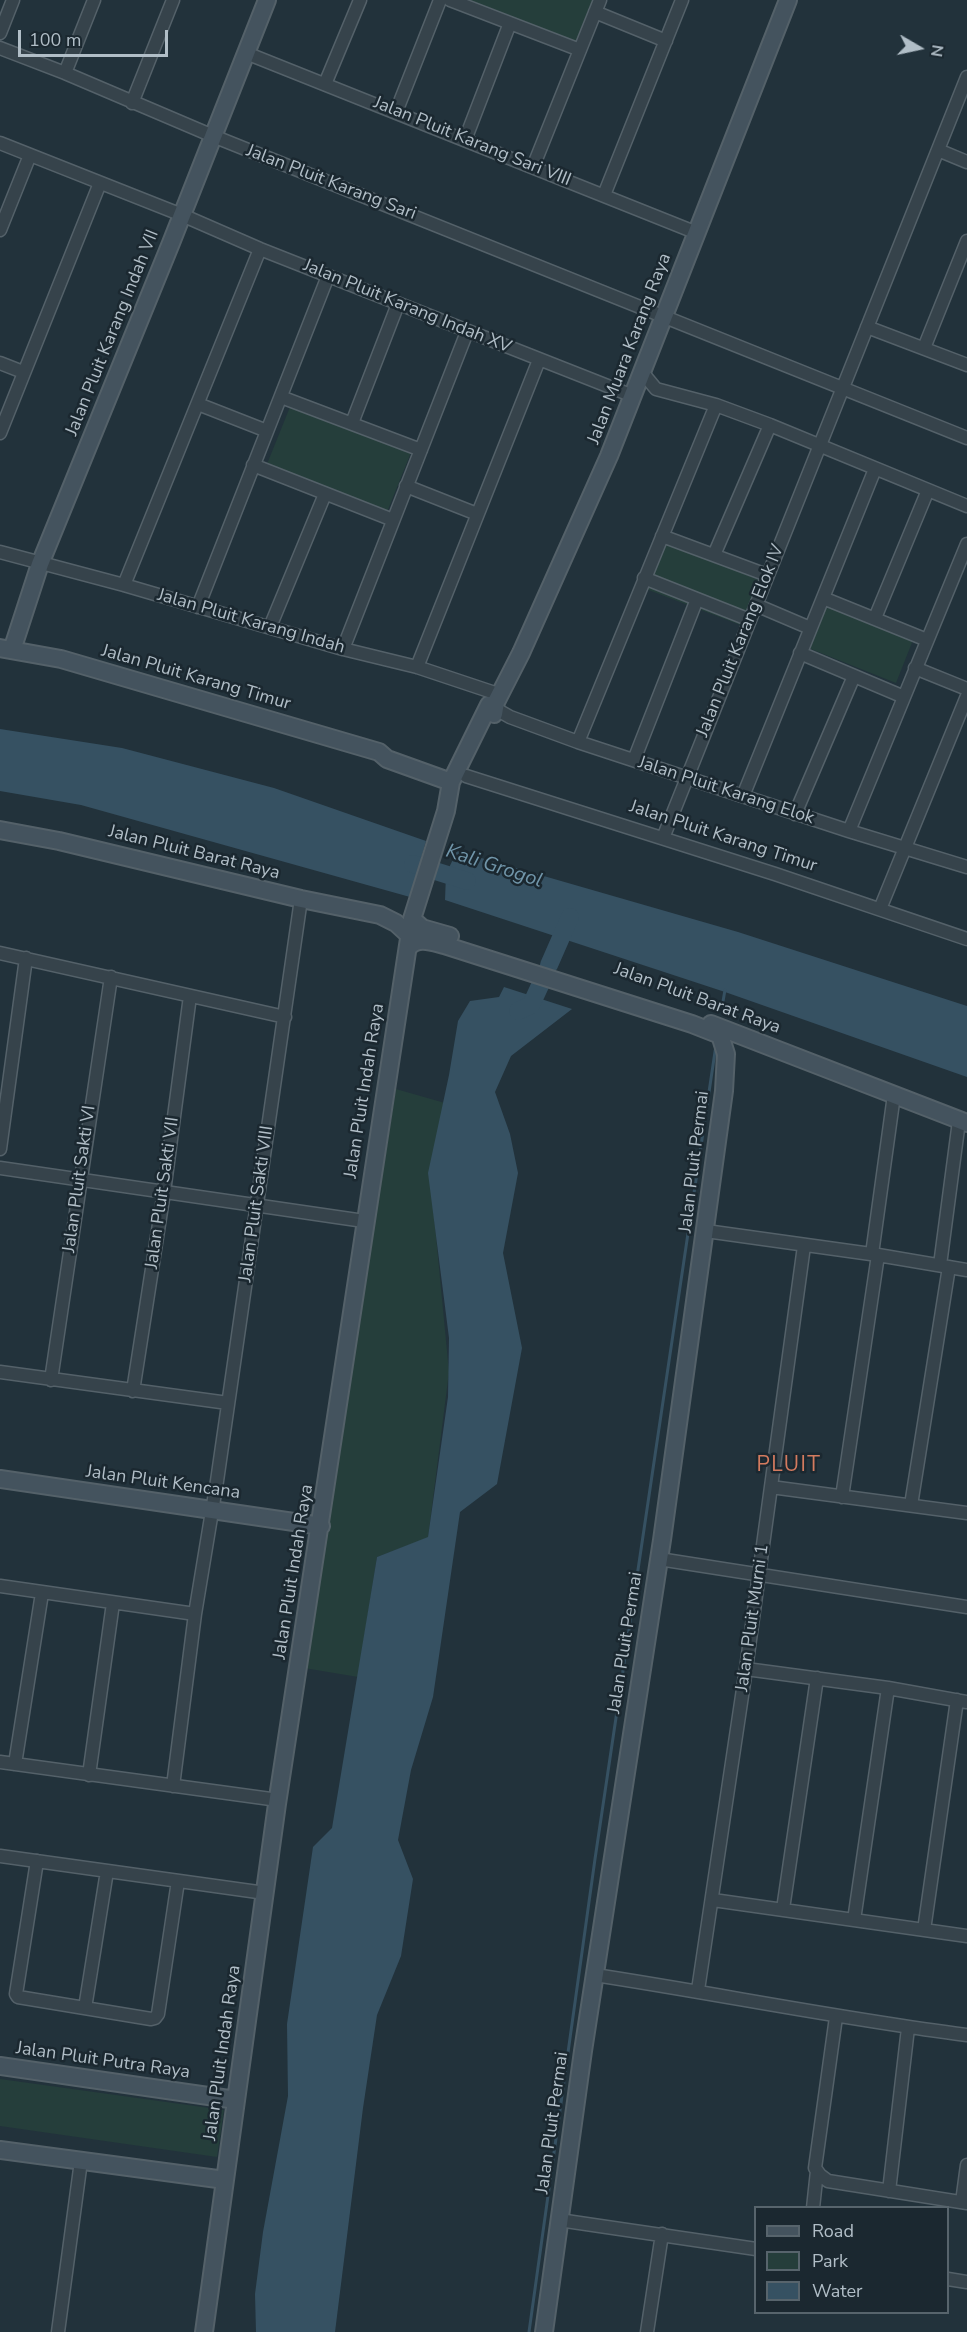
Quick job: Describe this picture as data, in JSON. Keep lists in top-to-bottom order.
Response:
{
  "streets": {
    "street": [
      "Jalan Pluit Karang Sari VIII",
      "Jalan Pluit Karang Sari",
      "Jalan Pluit Karang Indah XV",
      "Jalan Pluit Karang Indah VII",
      "Jalan Muara Karang Raya",
      "Jalan Pluit Karang Indah",
      "Jalan Pluit Karang Elok IV",
      "Jalan Pluit Karang Timur",
      "Jalan Pluit Karang Elok",
      "Jalan Pluit Barat Raya",
      "Jalan Pluit Indah Raya",
      "Jalan Pluit Permai",
      "Jalan Pluit Sakti VI",
      "Jalan Pluit Sakti VII",
      "Jalan Pluit Sakti VIII",
      "Jalan Pluit Kencana",
      "Jalan Pluit Murni 1",
      "Jalan Pluit Putra Raya"
    ]
  },
  "crossings": [
    ["Jalan Pluit Karang Sari VIII", "Jalan Muara Karang Raya"],
    ["Jalan Pluit Karang Sari", "Jalan Muara Karang Raya"],
    ["Jalan Pluit Karang Sari", "Jalan Pluit Karang Elok IV"],
    ["Jalan Pluit Karang Indah XV", "Jalan Pluit Karang Indah VII"],
    ["Jalan Pluit Karang Indah XV", "Jalan Muara Karang Raya"],
    ["Jalan Pluit Karang Indah VII", "Jalan Pluit Karang Indah"],
    ["Jalan Pluit Karang Indah VII", "Jalan Pluit Karang Timur"],
    ["Jalan Muara Karang Raya", "Jalan Pluit Karang Indah"],
    ["Jalan Muara Karang Raya", "Jalan Pluit Karang Timur"],
    ["Jalan Muara Karang Raya", "Jalan Pluit Karang Elok"],
    ["Jalan Muara Karang Raya", "Jalan Pluit Indah Raya"],
    ["Jalan Pluit Karang Indah", "Jalan Pluit Karang Elok"],
    ["Jalan Pluit Karang Elok IV", "Jalan Pluit Karang Timur"],
    ["Jalan Pluit Karang Elok IV", "Jalan Pluit Karang Elok"],
    ["Jalan Pluit Barat Raya", "Jalan Pluit Indah Raya"],
    ["Jalan Pluit Barat Raya", "Jalan Pluit Permai"],
    ["Jalan Pluit Barat Raya", "Jalan Pluit Sakti VIII"],
    ["Jalan Pluit Indah Raya", "Jalan Pluit Kencana"],
    ["Jalan Pluit Indah Raya", "Jalan Pluit Putra Raya"],
    ["Jalan Pluit Sakti VIII", "Jalan Pluit Kencana"]
  ],
  "districts": ["PLUIT"],
  "water": ["Kali Grogol"],
  "legend": ["Road", "Park", "Water"],
  "scale_bar": "100 m",
  "north": "right"
}
